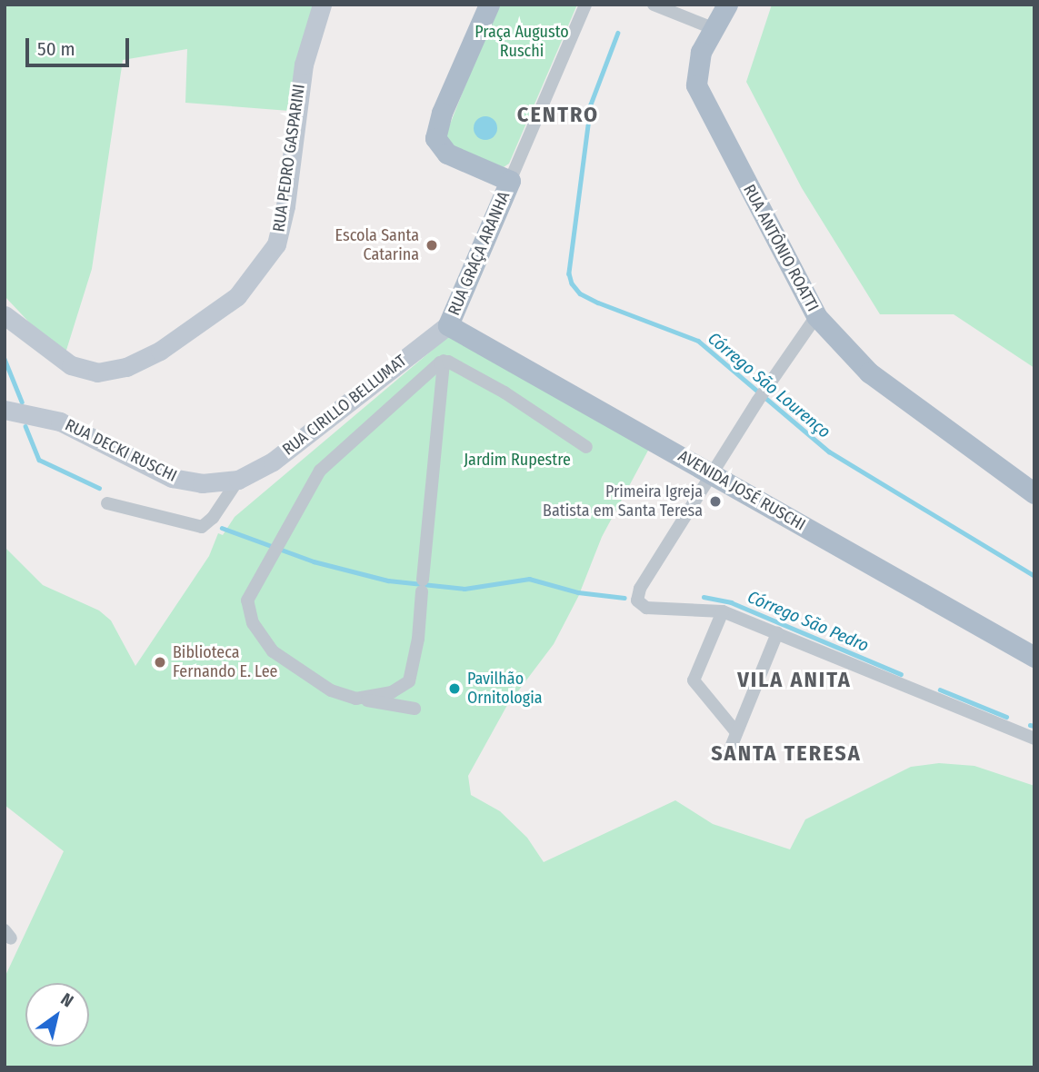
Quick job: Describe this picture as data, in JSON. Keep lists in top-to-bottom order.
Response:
{
  "streets": {
    "main road": ["RUA ANTÔNIO ROATTI", "RUA GRAÇA ARANHA", "AVENIDA JOSÉ RUSCHI"],
    "street": ["RUA PEDRO GASPARINI", "RUA CIRILLO BELLUMAT", "RUA DECKI RUSCHI"]
  },
  "crossings": [
    ["RUA GRAÇA ARANHA", "RUA CIRILLO BELLUMAT"],
    ["RUA GRAÇA ARANHA", "AVENIDA JOSÉ RUSCHI"],
    ["RUA CIRILLO BELLUMAT", "RUA DECKI RUSCHI"],
    ["RUA CIRILLO BELLUMAT", "AVENIDA JOSÉ RUSCHI"]
  ],
  "districts": ["CENTRO", "VILA ANITA", "SANTA TERESA"],
  "water": ["Córrego São Lourenço", "Córrego São Pedro"],
  "parks": ["Praça Augusto Ruschi", "Jardim Rupestre"],
  "places": [
    "Escola Santa Catarina",
    "Primeira Igreja Batista em Santa Teresa",
    "Biblioteca Fernando E. Lee",
    "Pavilhão Ornitologia"
  ],
  "scale_bar": "50 m",
  "north": "top right"
}
